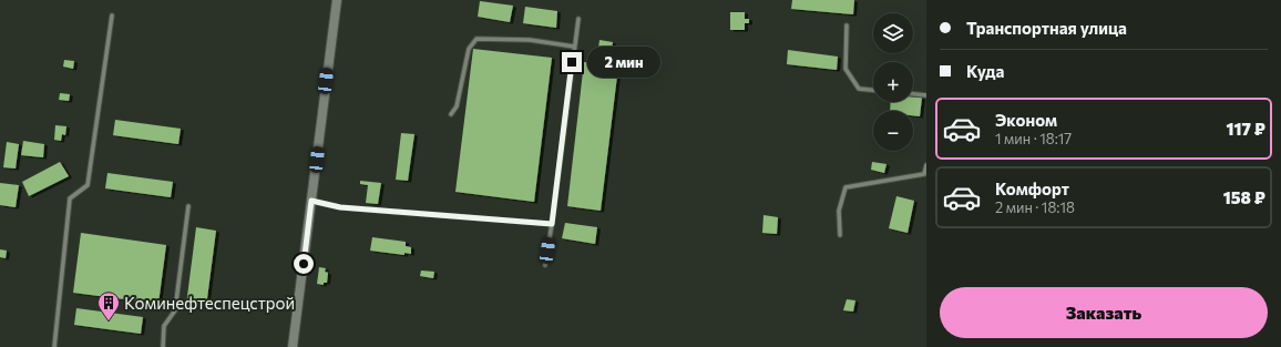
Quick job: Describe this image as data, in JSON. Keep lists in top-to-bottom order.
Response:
{
  "places": {
    "building": ["Коминефтеспецстрой"]
  },
  "page": {
    "banner": ["Транспортная улица", "Куда"],
    "map_buttons": ["+", "−"],
    "bubble": "2 мин",
    "list": [
      {
        "name": "Эконом",
        "note": "1 мин · 18:17",
        "value": "117 ₽"
      },
      {
        "name": "Комфорт",
        "note": "2 мин · 18:18",
        "value": "158 ₽"
      }
    ],
    "buttons": "Заказать"
  }
}
